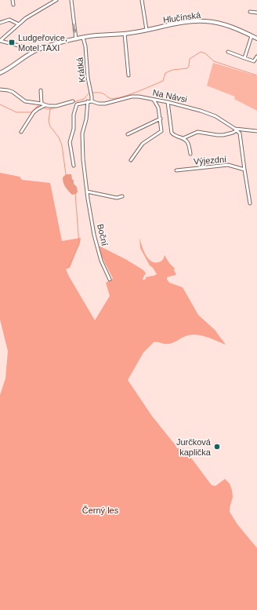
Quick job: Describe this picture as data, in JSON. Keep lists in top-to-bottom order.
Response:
{
  "streets": {
    "street": [
      "Hlučínská",
      "Krátká",
      "Na Návsi",
      "Výjezdní",
      "Boční"
    ]
  },
  "crossings": [
    ["Hlučínská", "Krátká"],
    ["Krátká", "Na Návsi"],
    ["Na Návsi", "Boční"]
  ],
  "parks": ["Černý les"],
  "places": {
    "transit": ["Ludgeřovice, Motel TAXI"],
    "other": ["Jurčková kaplička"]
  }
}
